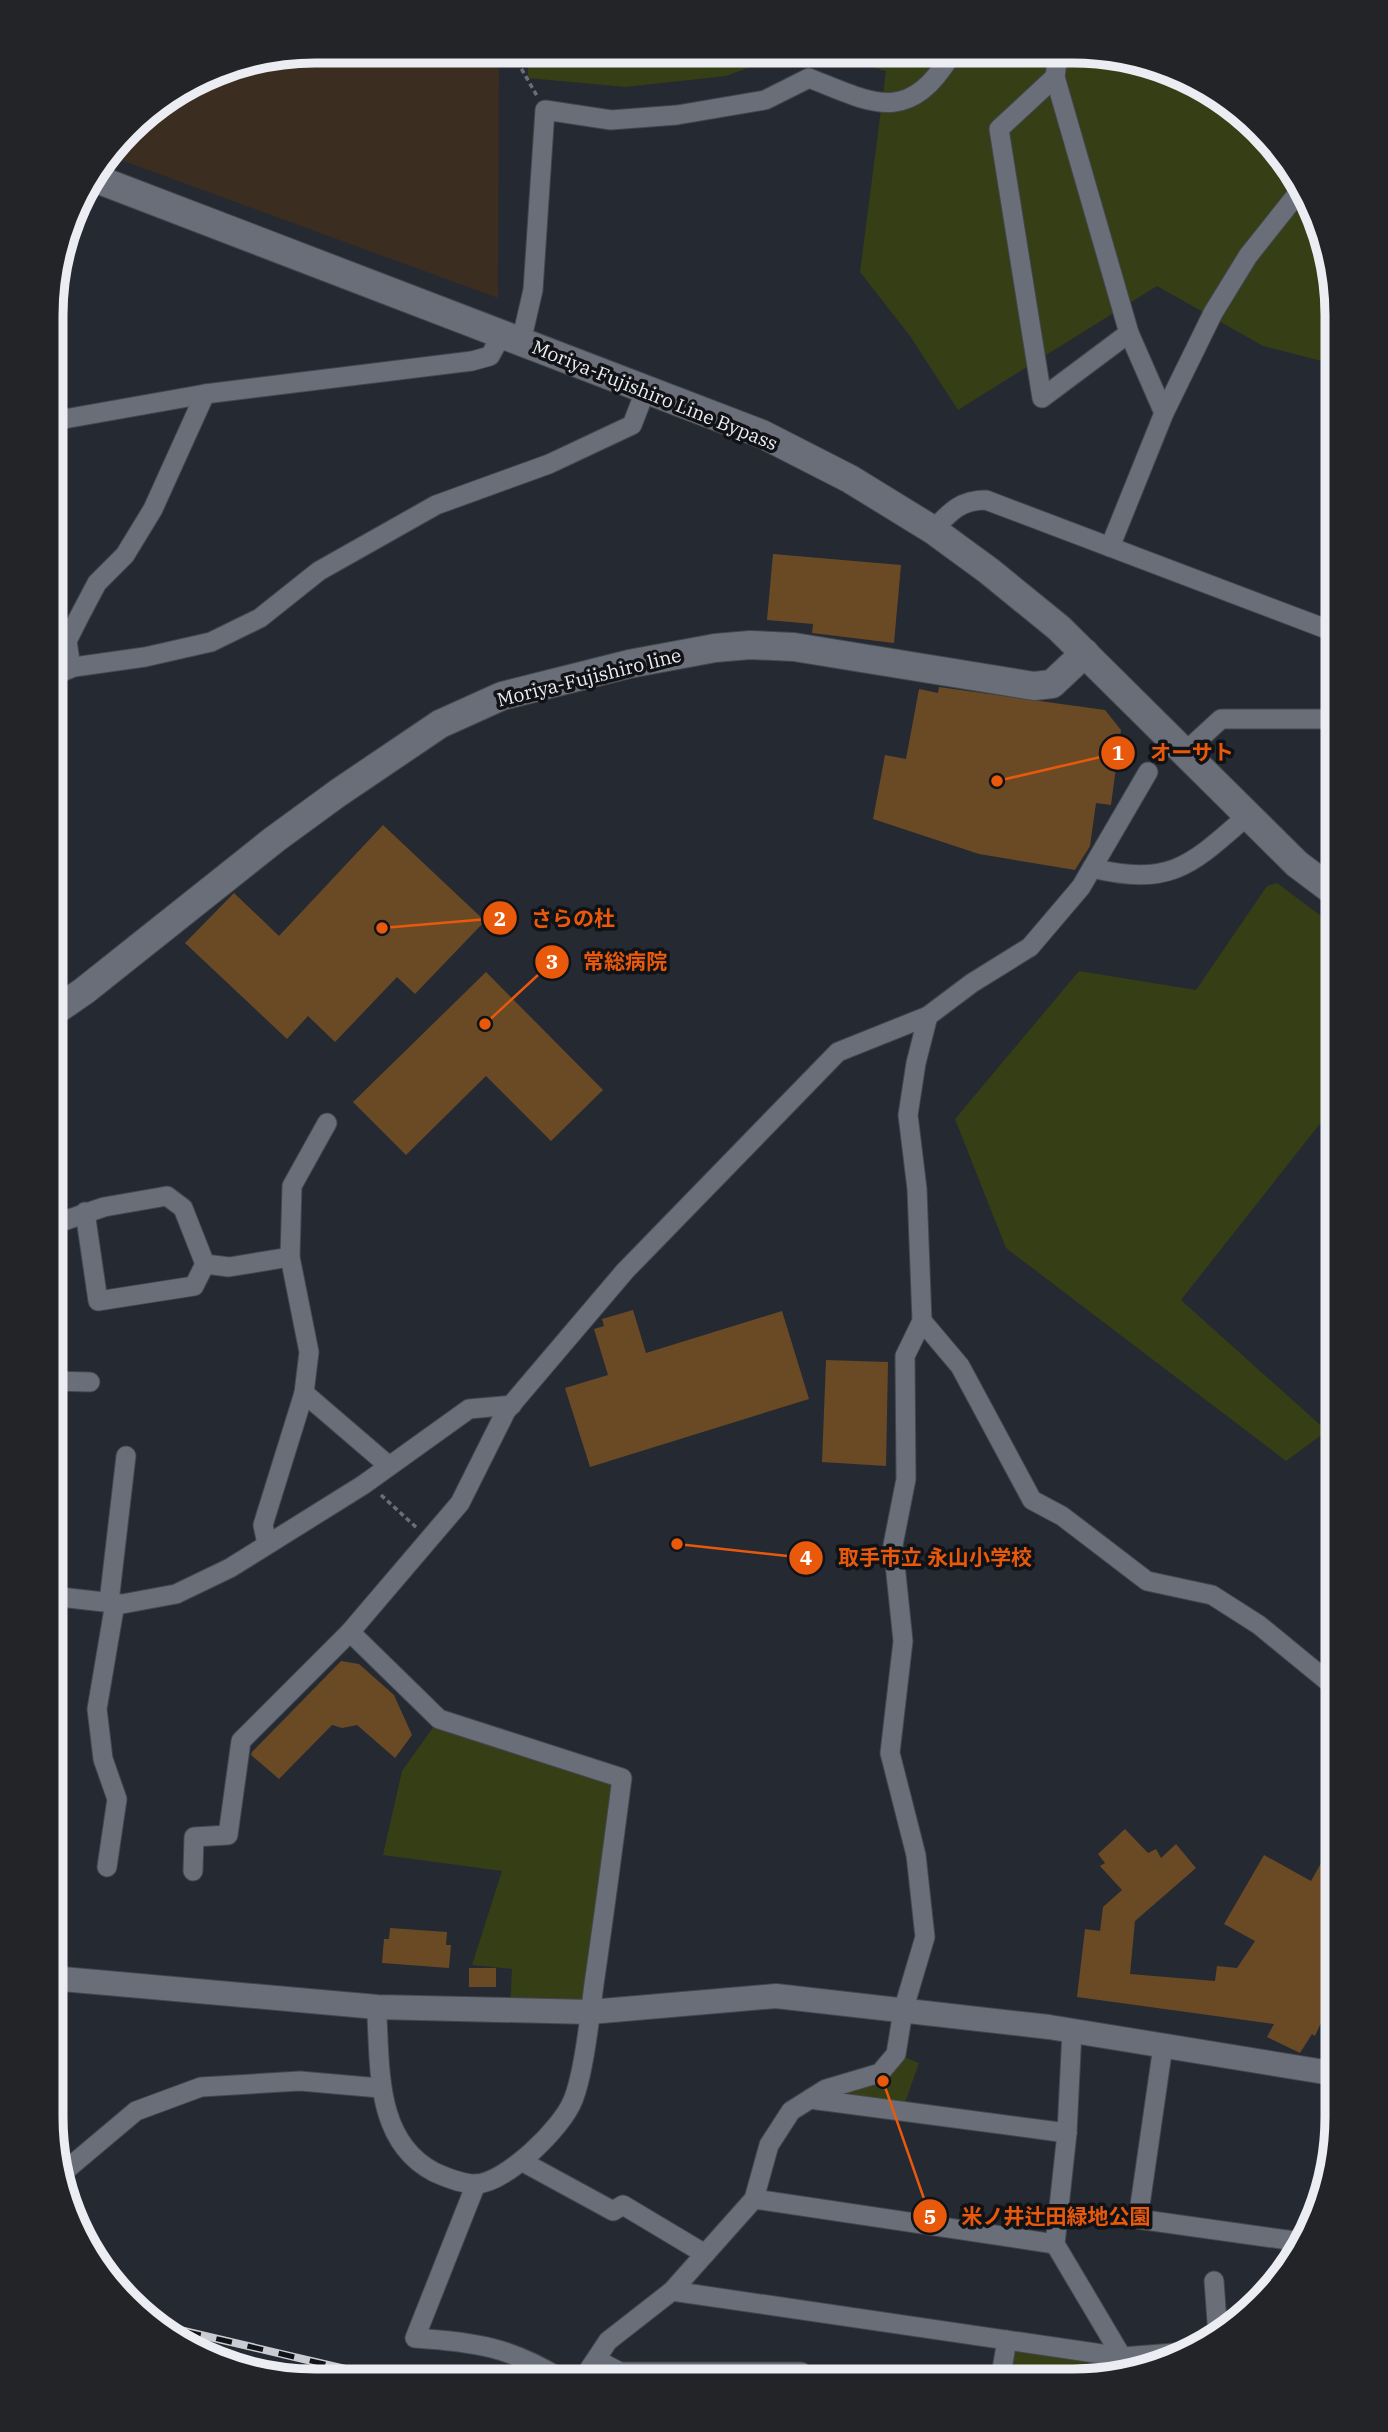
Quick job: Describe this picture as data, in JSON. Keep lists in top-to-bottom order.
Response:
{
  "streets": {
    "main road": ["Moriya-Fujishiro Line Bypass", "Moriya-Fujishiro line"]
  },
  "crossings": [
    ["Moriya-Fujishiro Line Bypass", "Moriya-Fujishiro line"]
  ],
  "places": [
    "オーサト",
    "さらの杜",
    "常総病院",
    "取手市立 永山小学校",
    "米ノ井辻田緑地公園"
  ]
}
